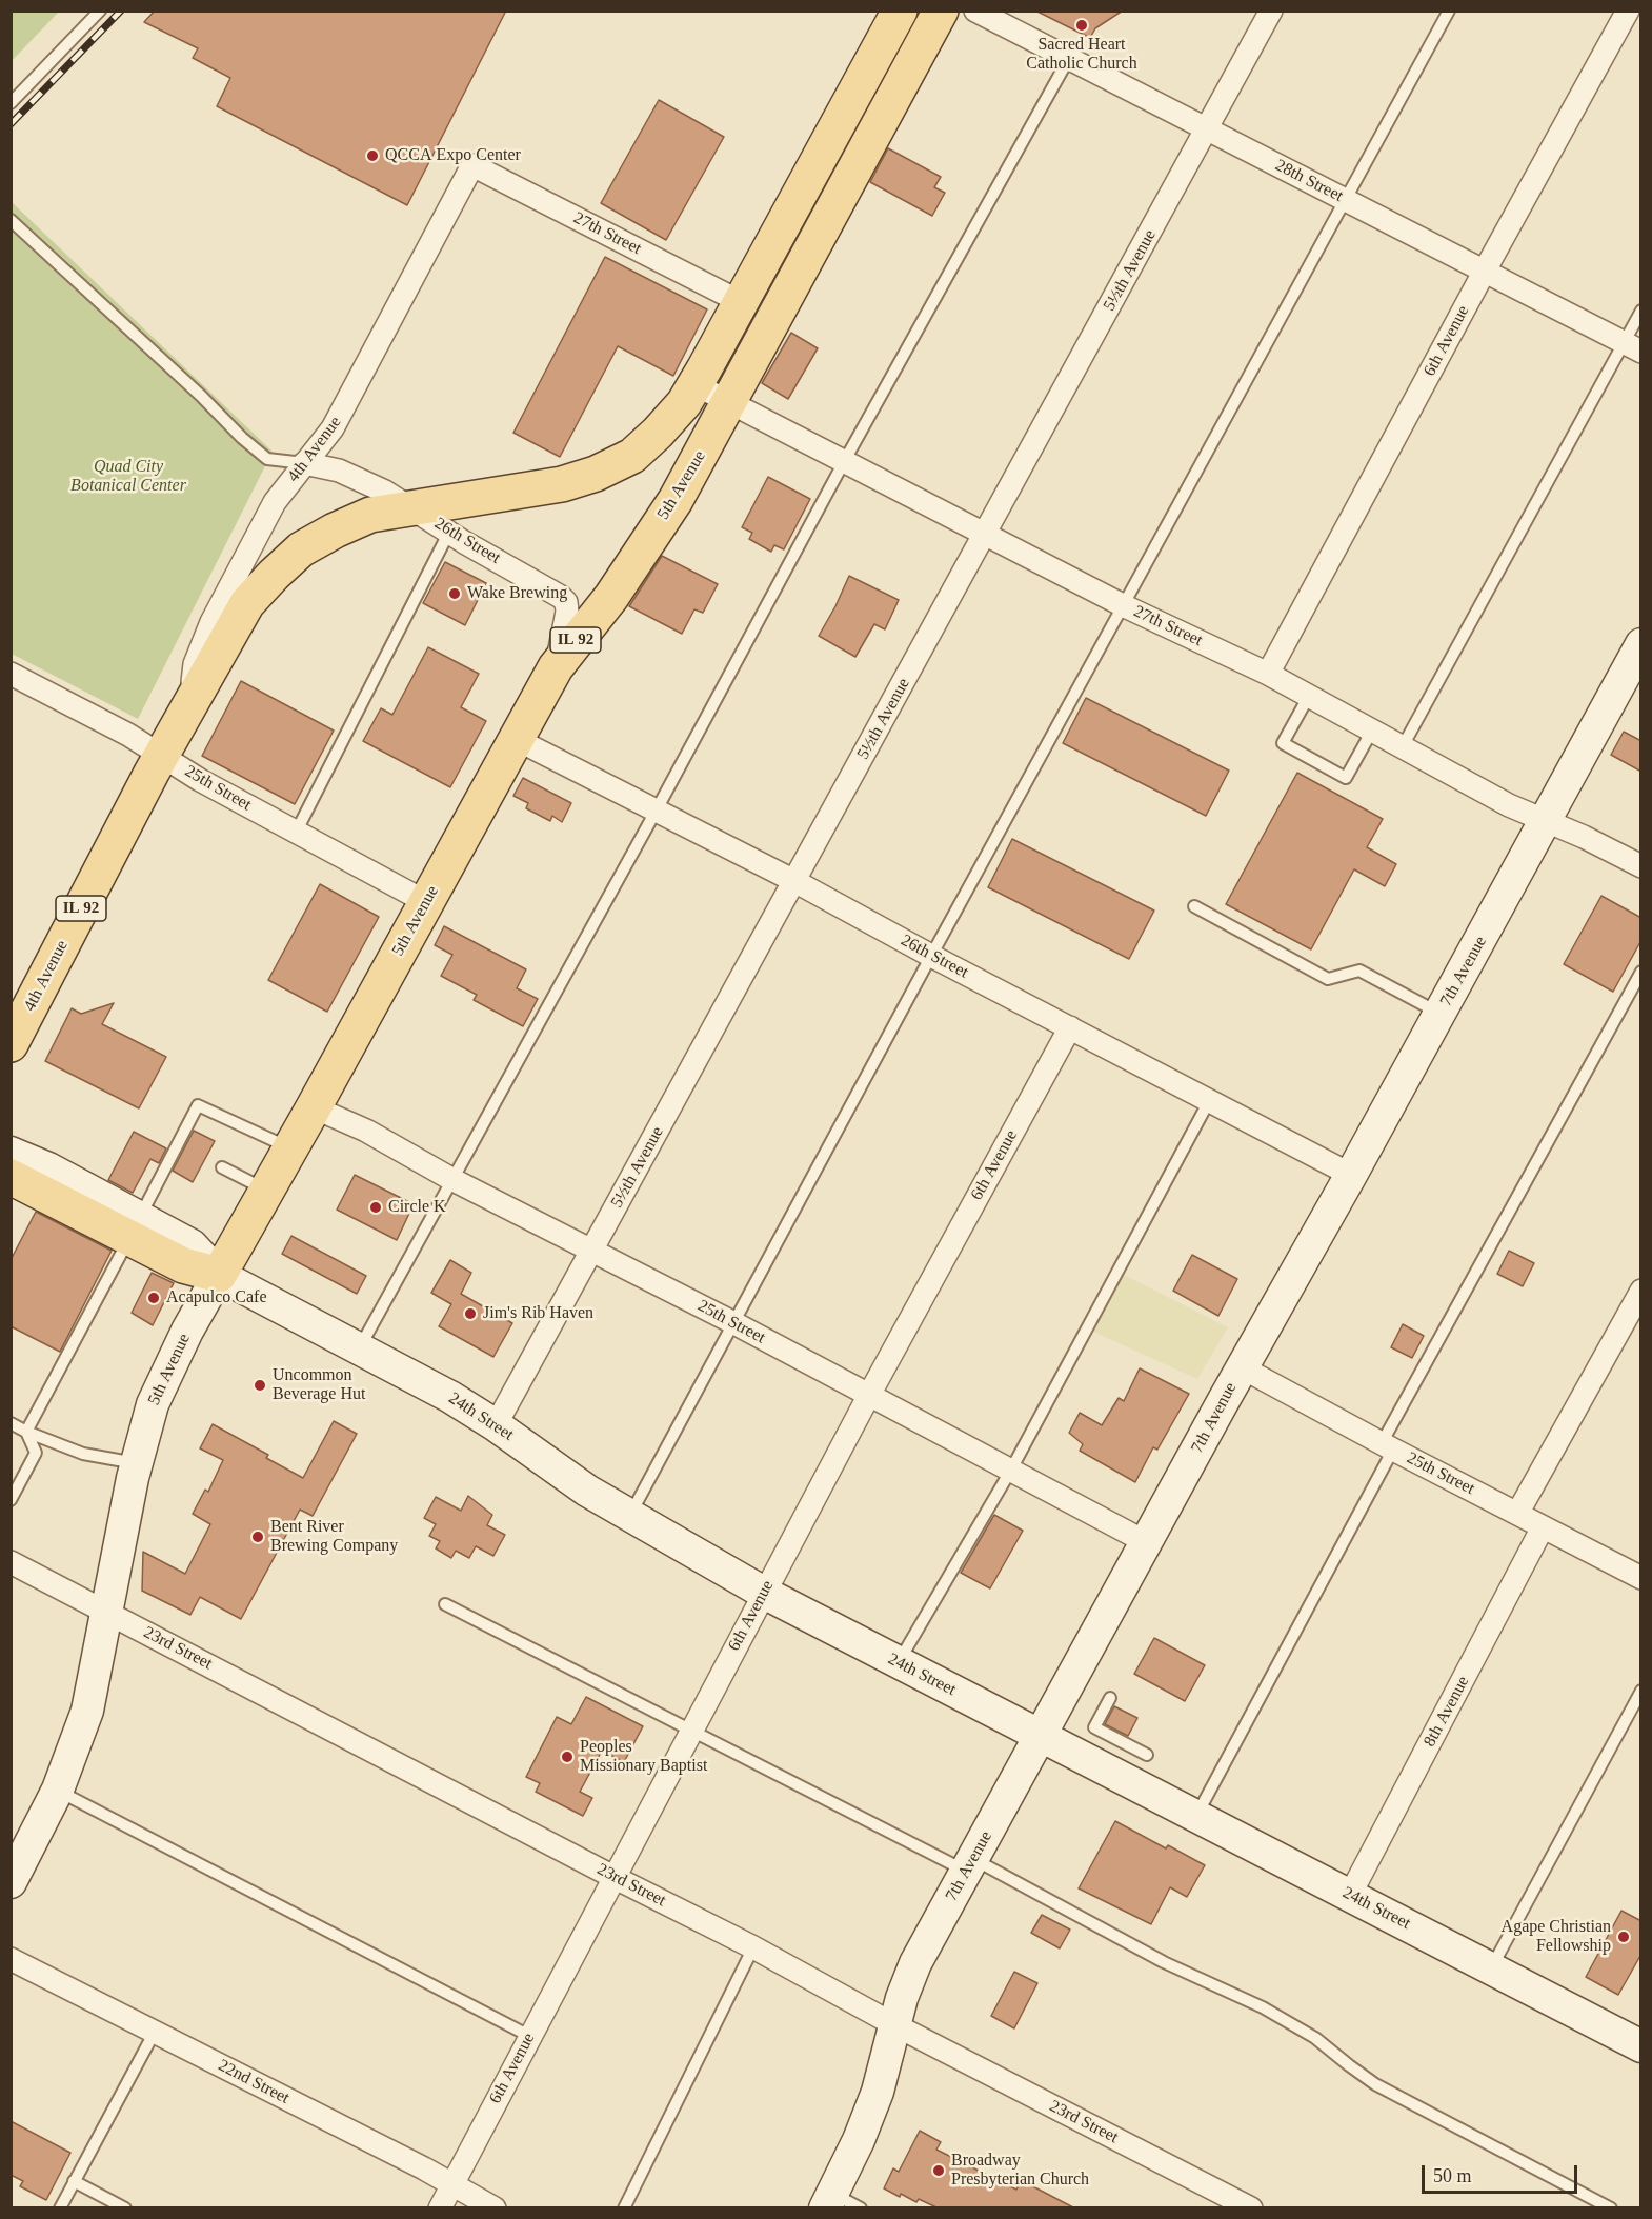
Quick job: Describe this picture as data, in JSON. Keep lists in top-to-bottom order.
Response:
{
  "streets": {
    "main road": [
      "4th Avenue",
      "5th Avenue",
      "IL 92",
      "24th Street"
    ],
    "street": [
      "28th Street",
      "27th Street",
      "5½th Avenue",
      "6th Avenue",
      "26th Street",
      "25th Street",
      "7th Avenue",
      "23rd Street",
      "8th Avenue",
      "22nd Street"
    ]
  },
  "crossings": [
    ["28th Street", "5½th Avenue"],
    ["28th Street", "6th Avenue"],
    ["27th Street", "5½th Avenue"],
    ["27th Street", "6th Avenue"],
    ["27th Street", "4th Avenue"],
    ["27th Street", "5th Avenue"],
    ["27th Street", "IL 92"],
    ["27th Street", "7th Avenue"],
    ["5½th Avenue", "26th Street"],
    ["5½th Avenue", "25th Street"],
    ["5½th Avenue", "24th Street"],
    ["6th Avenue", "26th Street"],
    ["6th Avenue", "25th Street"],
    ["6th Avenue", "24th Street"],
    ["6th Avenue", "23rd Street"],
    ["6th Avenue", "22nd Street"],
    ["4th Avenue", "26th Street"],
    ["4th Avenue", "IL 92"],
    ["4th Avenue", "25th Street"],
    ["5th Avenue", "26th Street"],
    ["5th Avenue", "25th Street"],
    ["5th Avenue", "24th Street"],
    ["5th Avenue", "23rd Street"],
    ["26th Street", "IL 92"],
    ["26th Street", "7th Avenue"],
    ["IL 92", "25th Street"],
    ["25th Street", "7th Avenue"],
    ["25th Street", "8th Avenue"],
    ["7th Avenue", "24th Street"],
    ["7th Avenue", "23rd Street"],
    ["24th Street", "8th Avenue"]
  ],
  "parks": ["Quad City Botanical Center"],
  "places": [
    "Sacred Heart Catholic Church",
    "QCCA Expo Center",
    "Wake Brewing",
    "Circle K",
    "Acapulco Cafe",
    "Jim's Rib Haven",
    "Uncommon Beverage Hut",
    "Bent River Brewing Company",
    "Peoples Missionary Baptist",
    "Agape Christian Fellowship",
    "Broadway Presbyterian Church"
  ],
  "scale_bar": "50 m"
}
